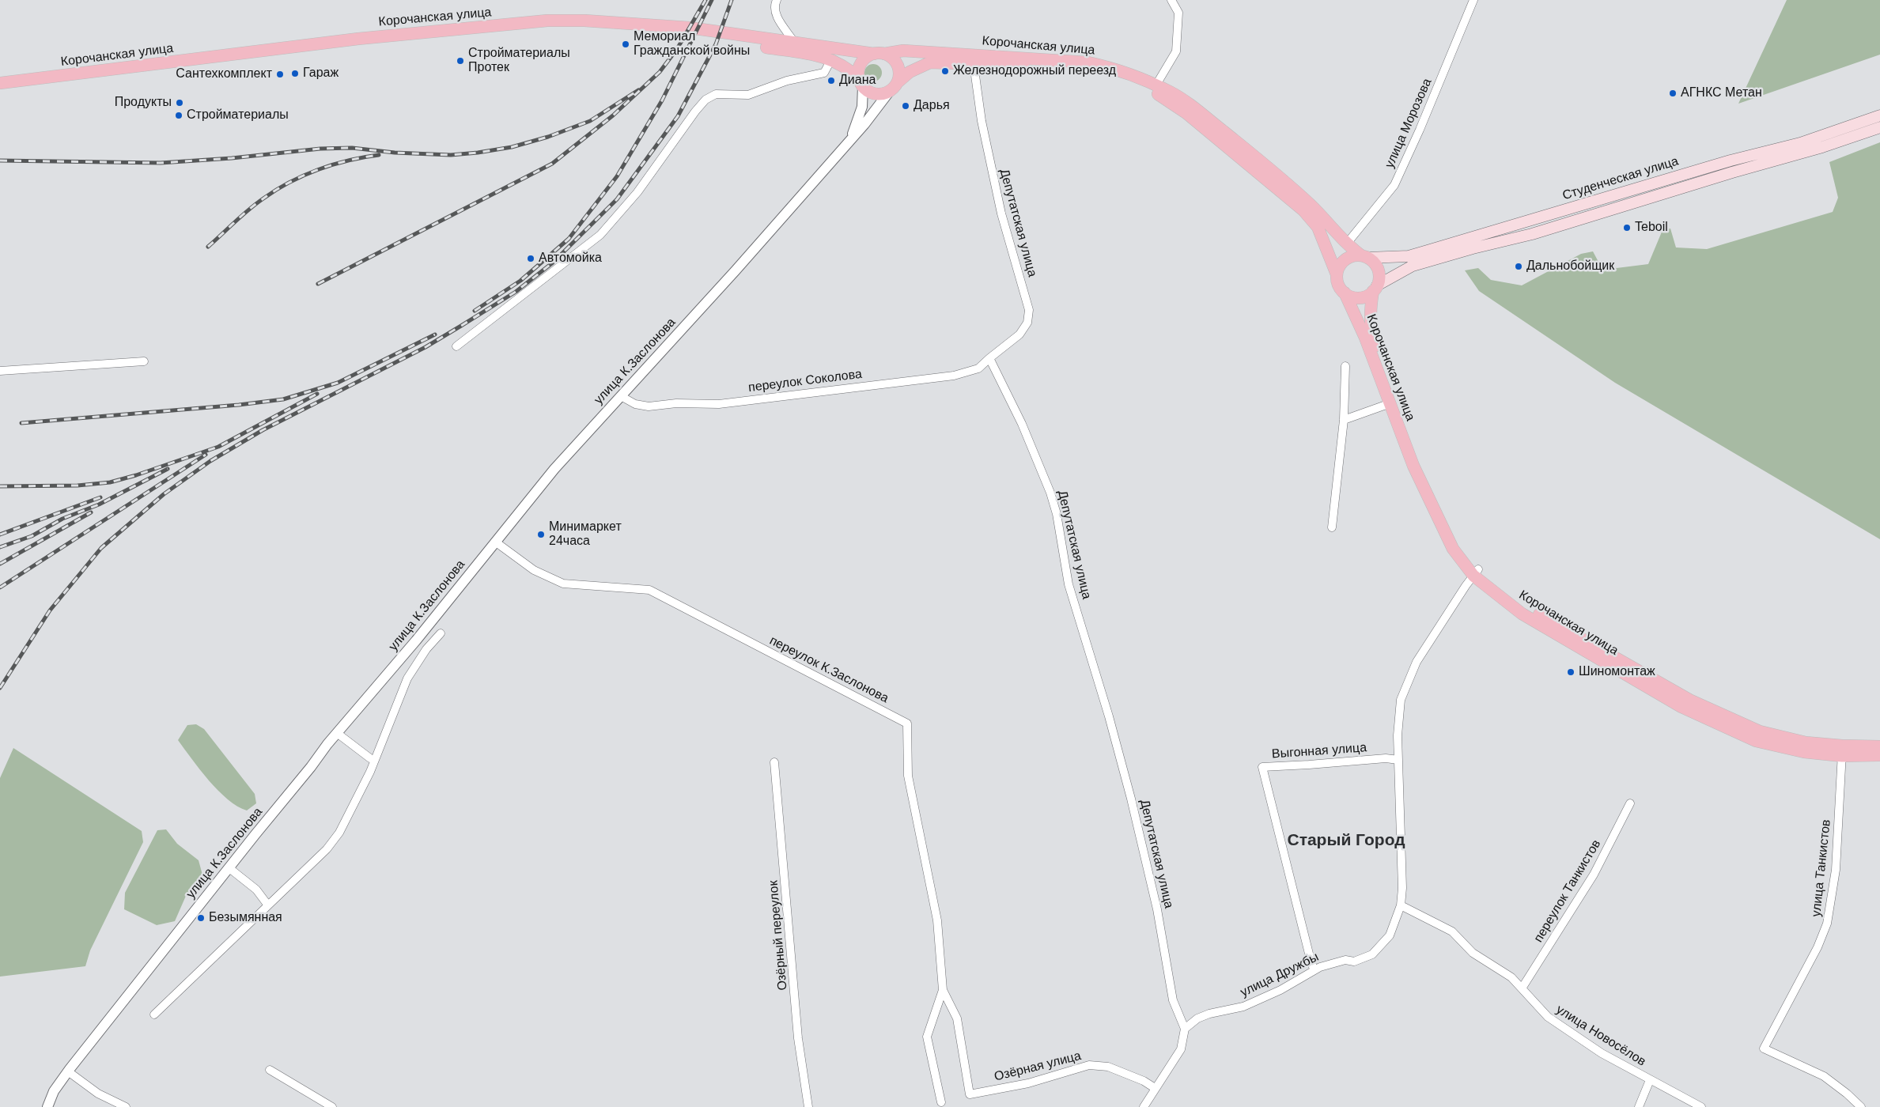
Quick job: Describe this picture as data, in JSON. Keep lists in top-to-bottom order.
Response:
{
  "streets": {
    "main road": ["Корочанская улица", "Студенческая улица"],
    "street": [
      "улица Морозова",
      "Депутатская улица",
      "улица К.Заслонова",
      "переулок Соколова",
      "переулок К.Заслонова",
      "Выгонная улица",
      "улица Танкистов",
      "переулок Танкистов",
      "Озёрный переулок",
      "улица Дружбы",
      "улица Новосёлов",
      "Озёрная улица"
    ]
  },
  "crossings": [
    ["Корочанская улица", "улица Морозова"],
    ["Корочанская улица", "Студенческая улица"],
    ["Корочанская улица", "Депутатская улица"],
    ["Корочанская улица", "улица К.Заслонова"],
    ["Корочанская улица", "улица Танкистов"],
    ["Депутатская улица", "переулок Соколова"],
    ["Депутатская улица", "улица Дружбы"],
    ["улица К.Заслонова", "переулок Соколова"],
    ["улица К.Заслонова", "переулок К.Заслонова"],
    ["переулок К.Заслонова", "Озёрная улица"],
    ["Выгонная улица", "улица Дружбы"],
    ["переулок Танкистов", "улица Новосёлов"],
    ["улица Дружбы", "улица Новосёлов"]
  ],
  "districts": ["Старый Город"],
  "places": [
    "Мемориал Гражданской войны",
    "Стройматериалы Протек",
    "Железнодорожный переезд",
    "Гараж",
    "Сантехкомплект",
    "Диана",
    "АГНКС Метан",
    "Продукты",
    "Дарья",
    "Стройматериалы",
    "Teboil",
    "Автомойка",
    "Дальнобойщик",
    "Минимаркет 24часа",
    "Шиномонтаж",
    "Безымянная"
  ]
}
